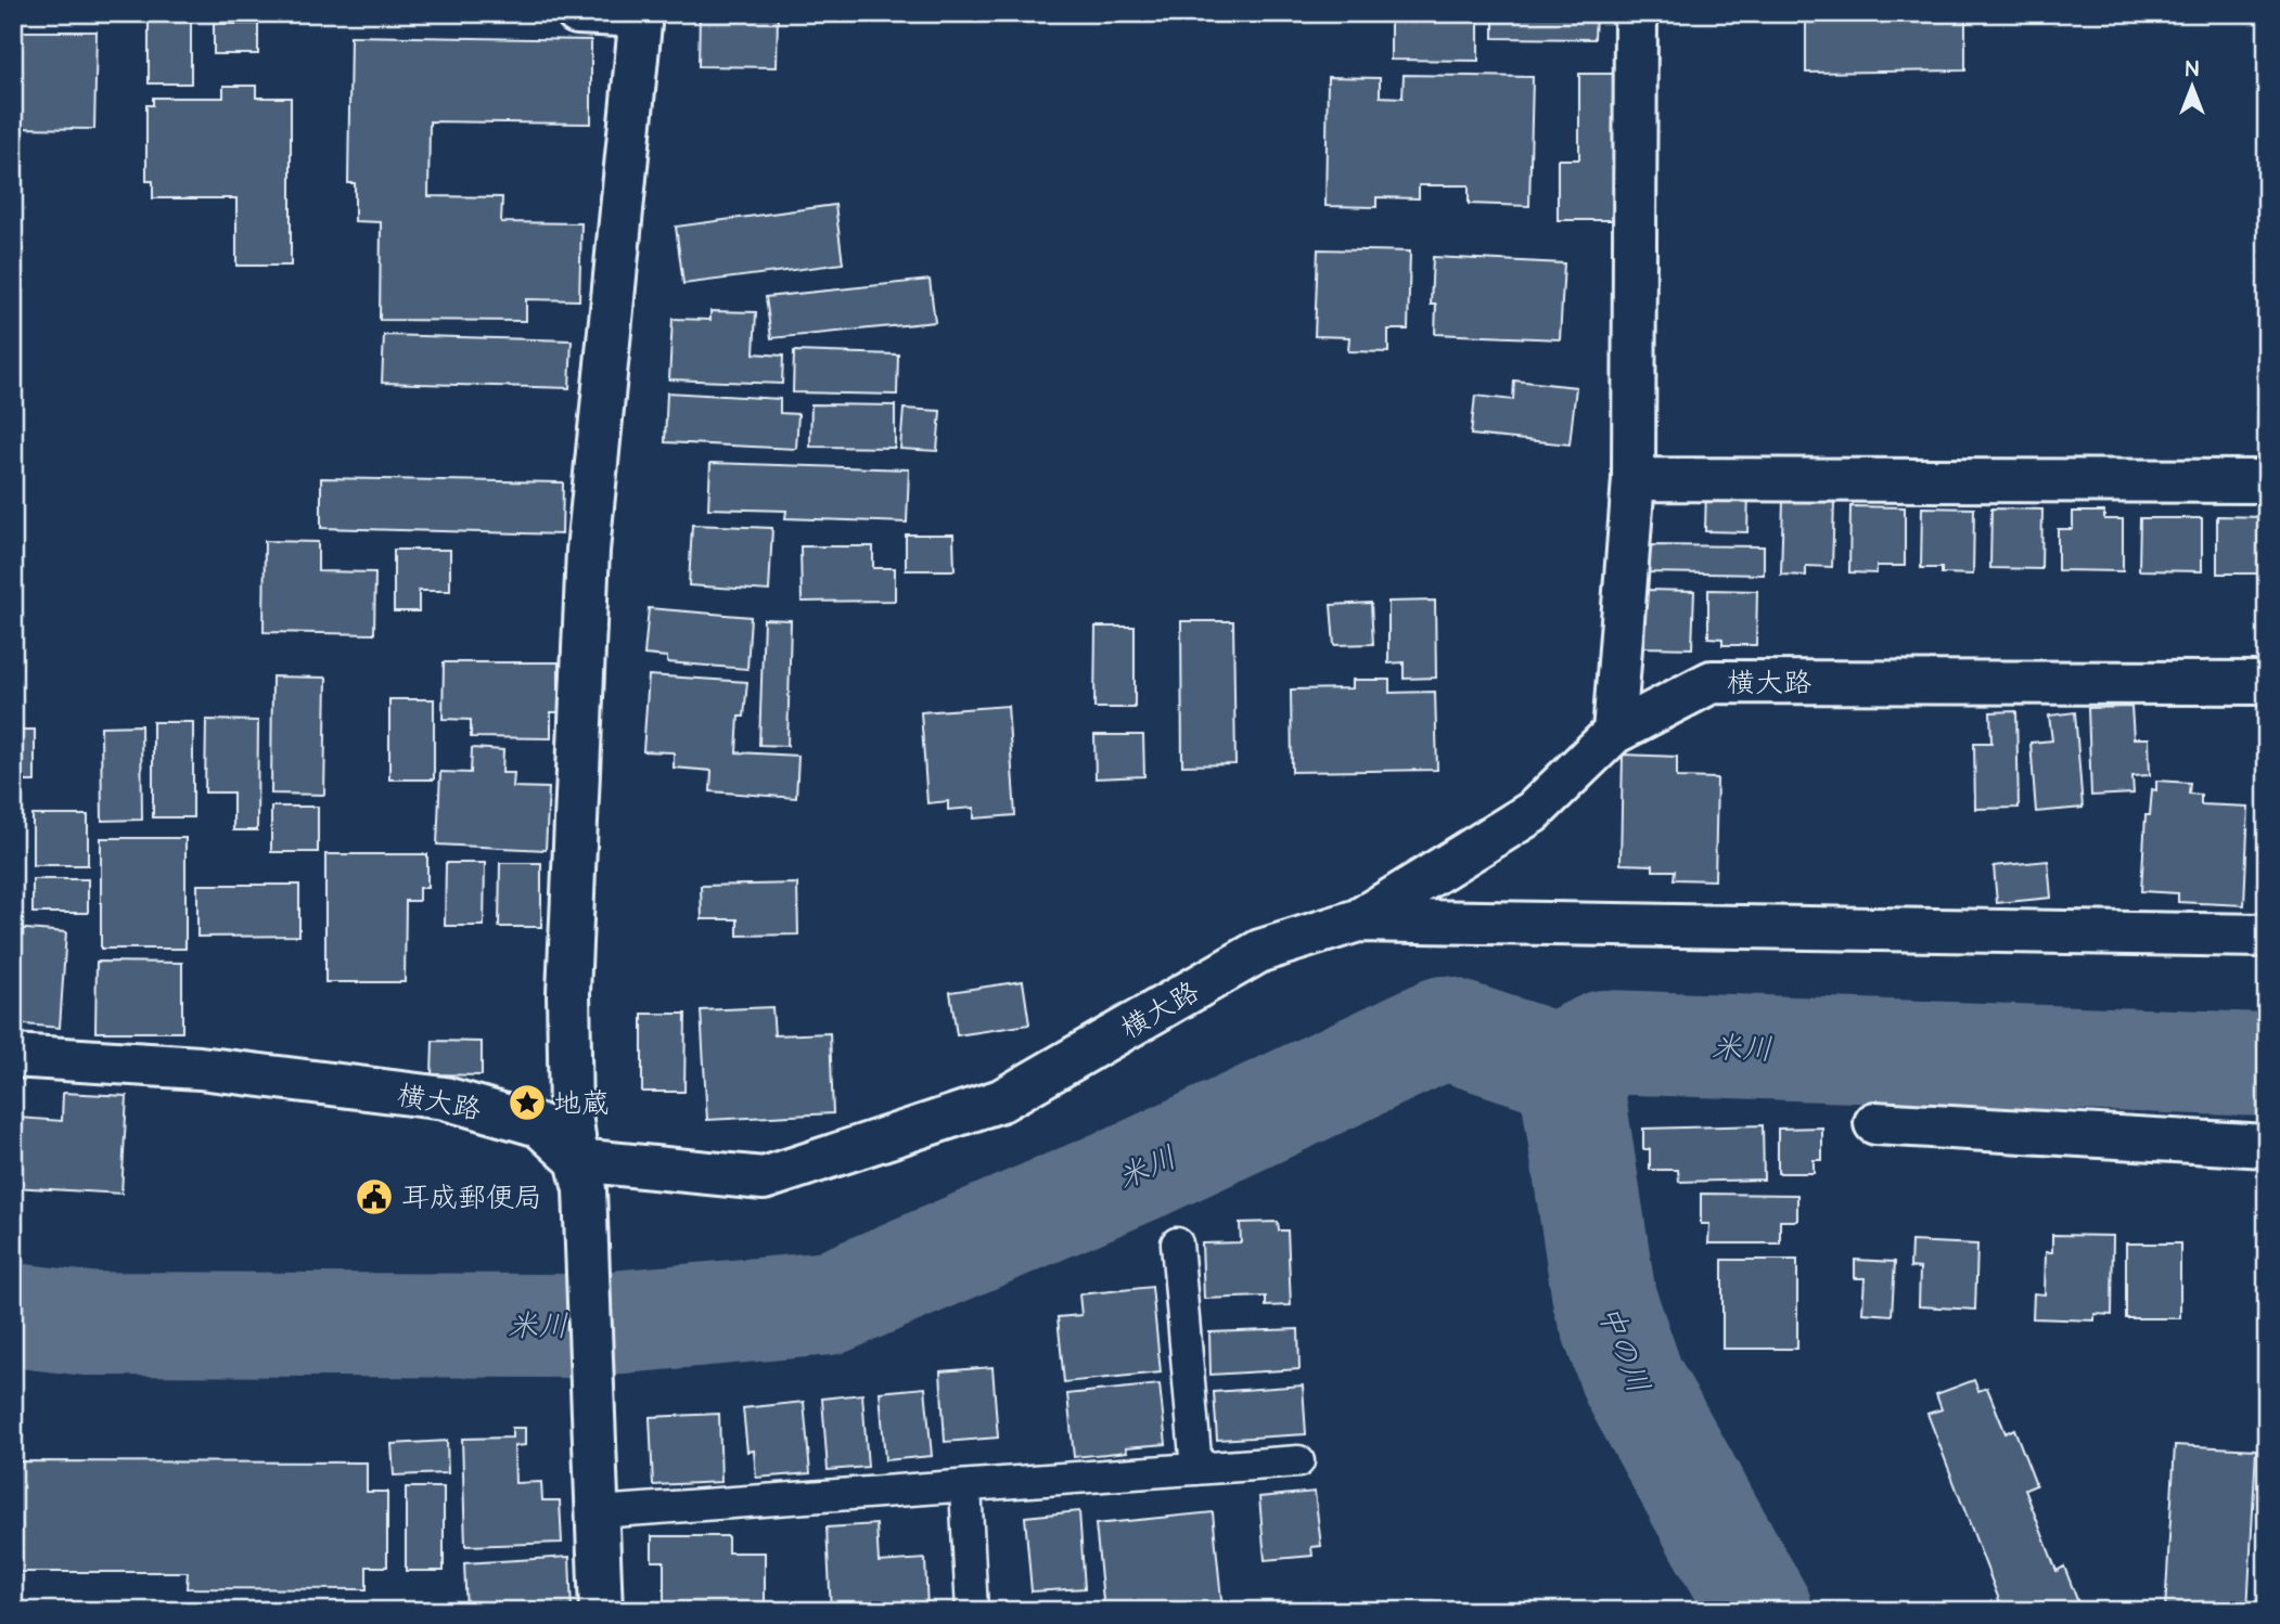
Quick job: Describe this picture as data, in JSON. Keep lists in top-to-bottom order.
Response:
{
  "streets": {
    "street": ["横大路"]
  },
  "water": ["米川", "中の川"],
  "places": {
    "place": ["地蔵"],
    "public building": ["耳成郵便局"]
  },
  "north": "top"
}
